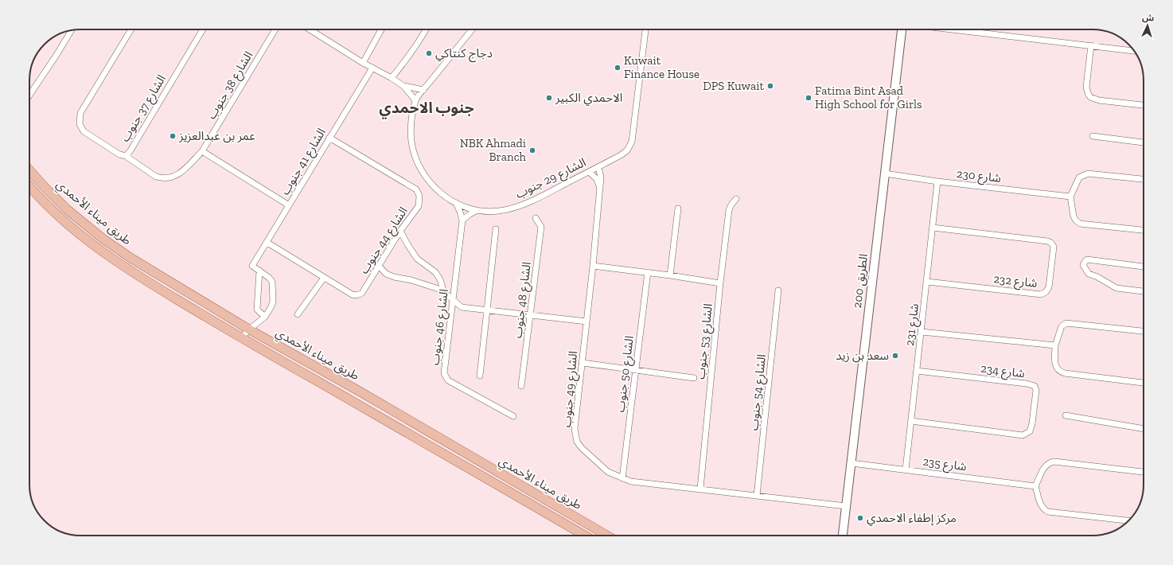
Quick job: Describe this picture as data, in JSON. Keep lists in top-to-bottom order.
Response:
{
  "streets": {
    "main road": ["طريق ميناء الأحمدي", "الطريق 200"],
    "street": [
      "الشارع 38 جنوب",
      "الشارع 37 جنوب",
      "الشارع 41 جنوب",
      "شارع 230",
      "الشارع 29 جنوب",
      "الشارع 44 جنوب",
      "شارع 232",
      "الشارع 48 جنوب",
      "شارع 231",
      "الشارع 46 جنوب",
      "الشارع 53 جنوب",
      "شارع 234",
      "الشارع 50 جنوب",
      "الشارع 49 جنوب",
      "الشارع 54 جنوب",
      "شارع 235"
    ]
  },
  "crossings": [
    ["الشارع 38 جنوب", "الشارع 37 جنوب"],
    ["الشارع 41 جنوب", "الشارع 44 جنوب"],
    ["شارع 230", "الطريق 200"],
    ["شارع 230", "شارع 231"],
    ["الشارع 29 جنوب", "الشارع 46 جنوب"],
    ["الشارع 29 جنوب", "الشارع 49 جنوب"],
    ["الطريق 200", "الشارع 49 جنوب"],
    ["الطريق 200", "شارع 235"],
    ["شارع 232", "شارع 231"],
    ["شارع 231", "شارع 234"],
    ["شارع 231", "شارع 235"],
    ["الشارع 53 جنوب", "الشارع 49 جنوب"],
    ["الشارع 50 جنوب", "الشارع 49 جنوب"],
    ["الشارع 49 جنوب", "الشارع 54 جنوب"]
  ],
  "districts": ["جنوب الاحمدي"],
  "places": [
    "دجاج كنتاكي",
    "Kuwait Finance House",
    "DPS Kuwait",
    "الاحمدي الكبير",
    "Fatima Bint Asad High School for Girls",
    "عمر بن عبدالعزيز",
    "NBK Ahmadi Branch",
    "سعد بن زيد",
    "مركز إطفاء الاحمدي"
  ],
  "north": "top"
}
